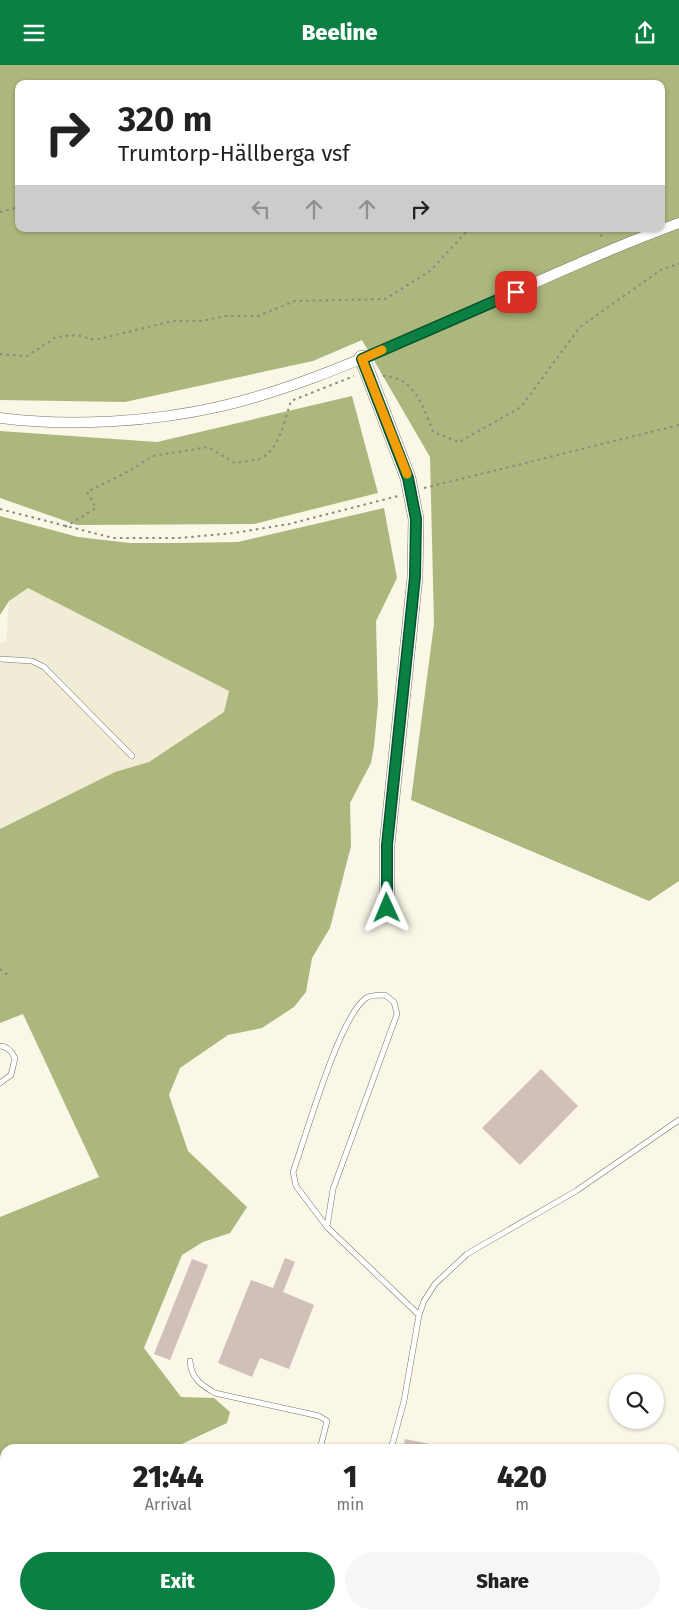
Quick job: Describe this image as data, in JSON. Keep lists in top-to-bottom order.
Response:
{
  "page": {
    "header": "Beeline",
    "turn": ["320 m", "Trumtorp-Hällberga vsf"],
    "eta": [
      "21:44",
      "Arrival",
      "1",
      "min",
      "420",
      "m"
    ],
    "buttons": ["Exit", "Share"]
  }
}
